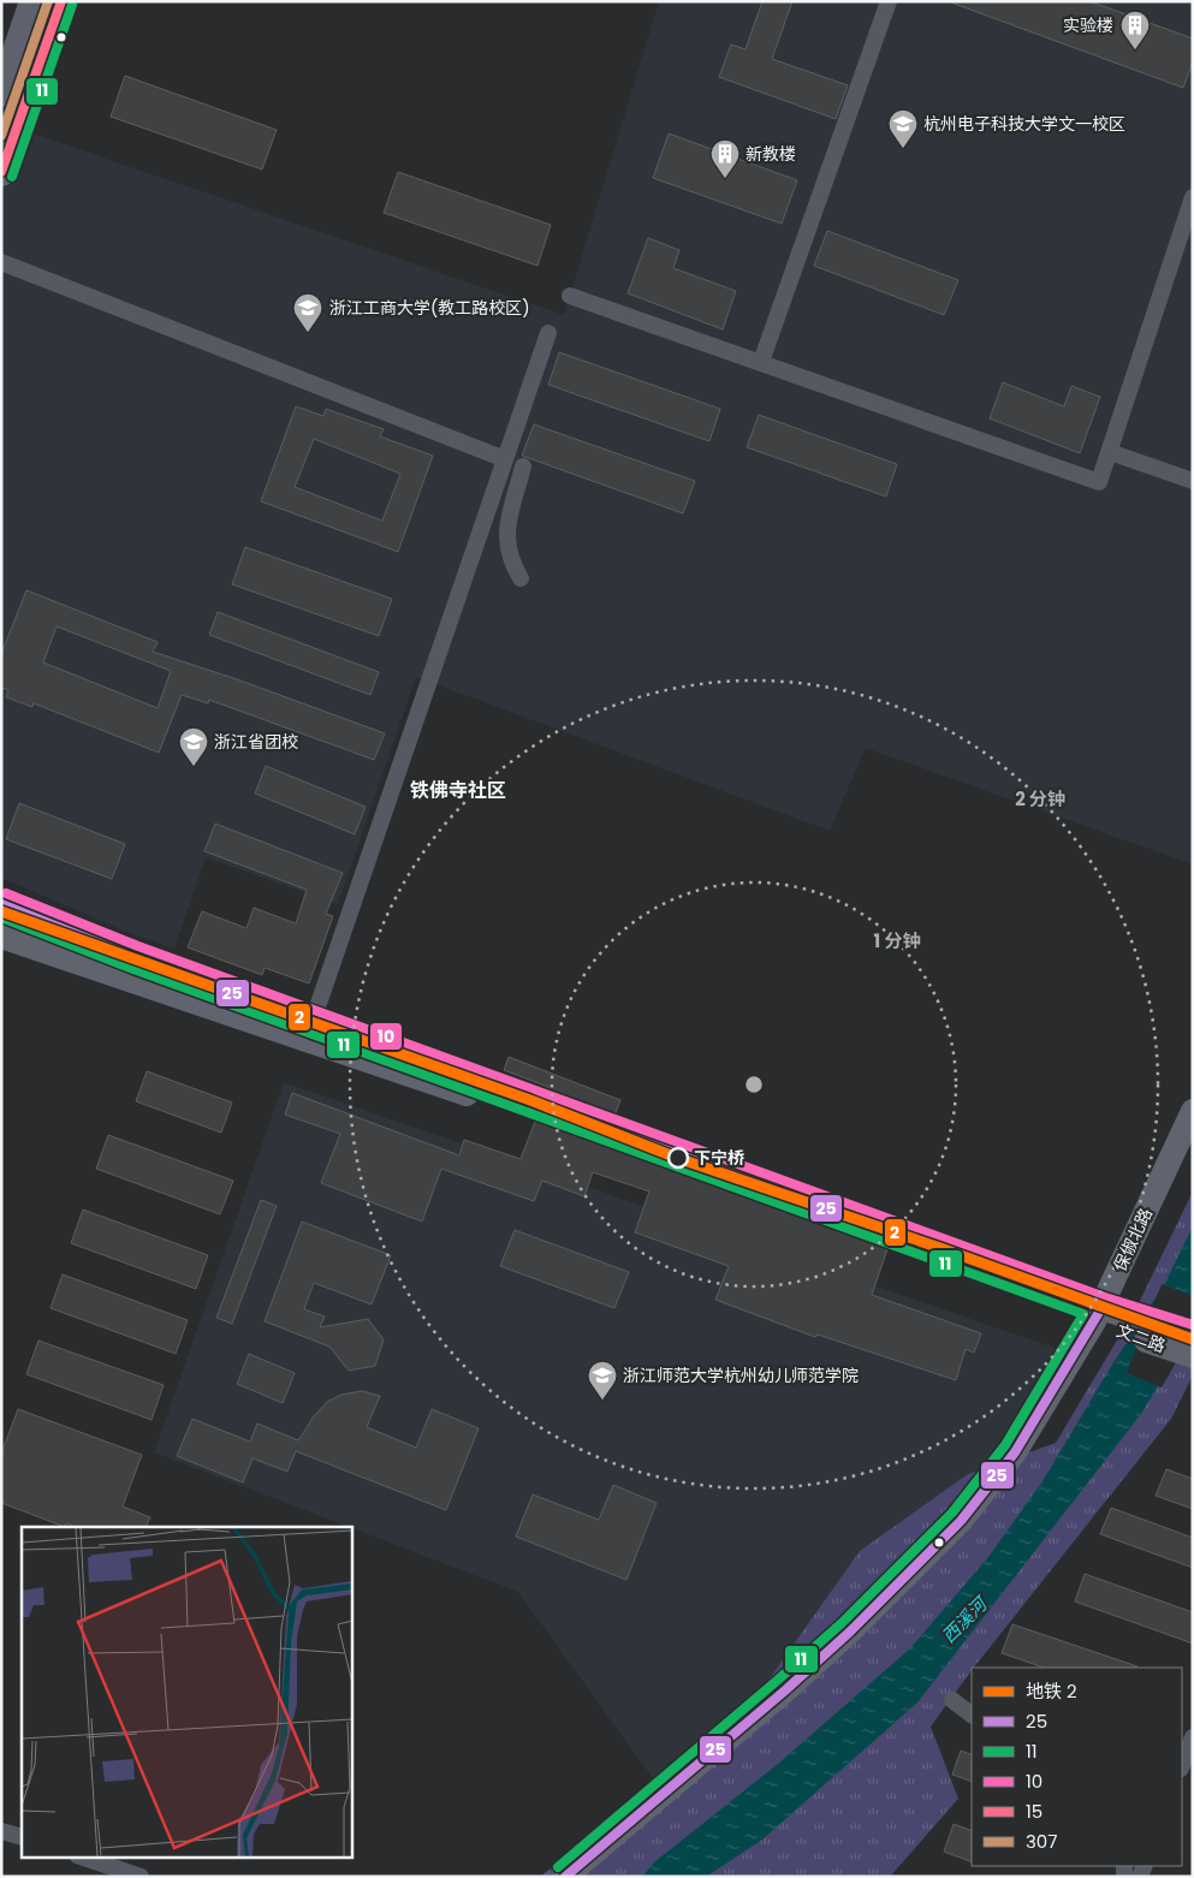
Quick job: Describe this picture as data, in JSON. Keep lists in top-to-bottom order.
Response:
{
  "streets": {
    "main road": ["保俶北路", "文二路"]
  },
  "crossings": [
    ["保俶北路", "文二路"]
  ],
  "districts": ["铁佛寺社区"],
  "water": ["西溪河"],
  "places": {
    "building": ["实验楼", "新教楼"],
    "school or university": [
      "杭州电子科技大学文一校区",
      "浙江工商大学(教工路校区)",
      "浙江省团校",
      "浙江师范大学杭州幼儿师范学院"
    ],
    "other": ["下宁桥"]
  },
  "lines": [
    "transit line 15",
    "transit line 307",
    "transit line 11",
    "transit line 10",
    "transit line 25",
    "metro line 2"
  ],
  "legend": [
    "地铁 2",
    "25",
    "11",
    "10",
    "15",
    "307"
  ],
  "rings": ["2 分钟", "1 分钟"]
}
